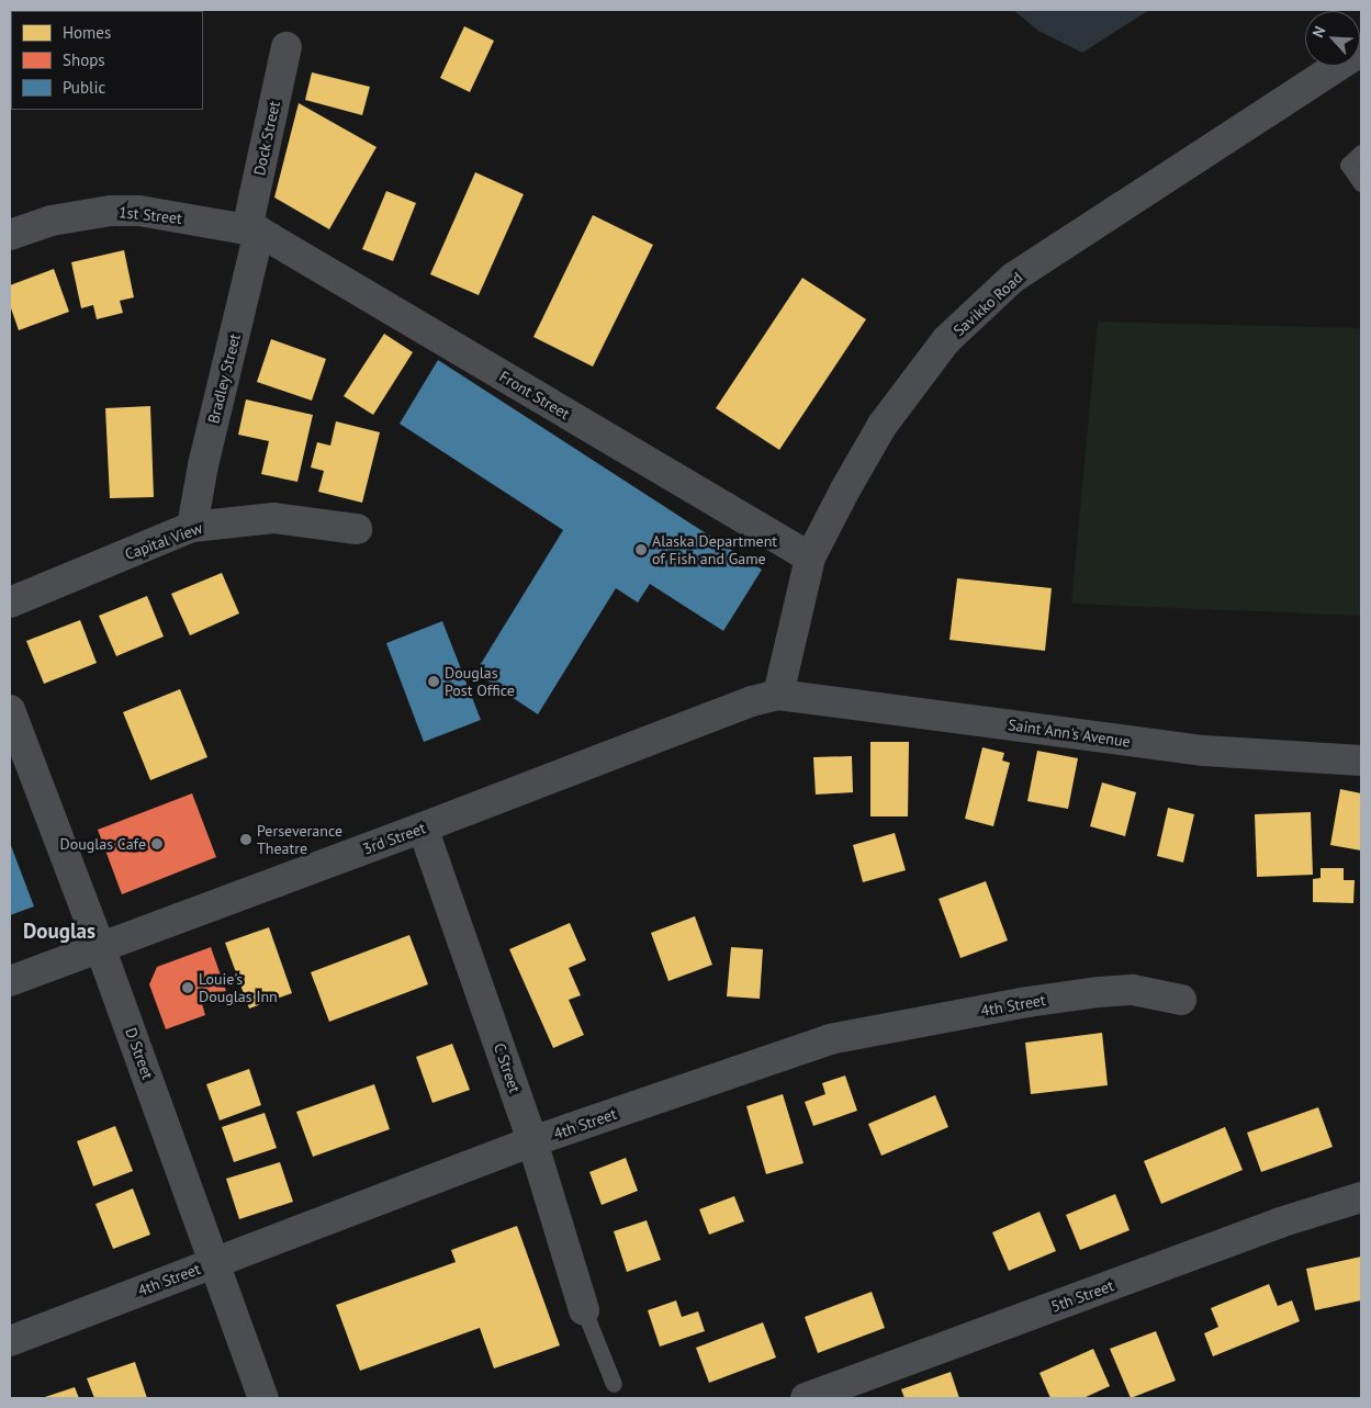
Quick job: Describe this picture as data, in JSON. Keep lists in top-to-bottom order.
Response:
{
  "streets": {
    "main road": ["Saint Ann's Avenue", "3rd Street"],
    "street": [
      "Dock Street",
      "1st Street",
      "Savikko Road",
      "Bradley Street",
      "Front Street",
      "Capital View",
      "4th Street",
      "D Street",
      "C Street",
      "5th Street"
    ]
  },
  "crossings": [
    ["Dock Street", "1st Street"],
    ["Dock Street", "Bradley Street"],
    ["Dock Street", "Front Street"],
    ["1st Street", "Bradley Street"],
    ["1st Street", "Front Street"],
    ["Savikko Road", "Front Street"],
    ["Savikko Road", "Saint Ann's Avenue"],
    ["Savikko Road", "3rd Street"],
    ["Bradley Street", "Front Street"],
    ["Bradley Street", "Capital View"],
    ["Saint Ann's Avenue", "3rd Street"],
    ["3rd Street", "D Street"],
    ["3rd Street", "C Street"],
    ["4th Street", "D Street"],
    ["4th Street", "C Street"]
  ],
  "districts": ["Douglas"],
  "places": [
    "Alaska Department of Fish and Game",
    "Douglas Post Office",
    "Perseverance Theatre",
    "Douglas Cafe",
    "Louie's Douglas Inn"
  ],
  "legend": ["Homes", "Shops", "Public"],
  "north": "top left"
}
